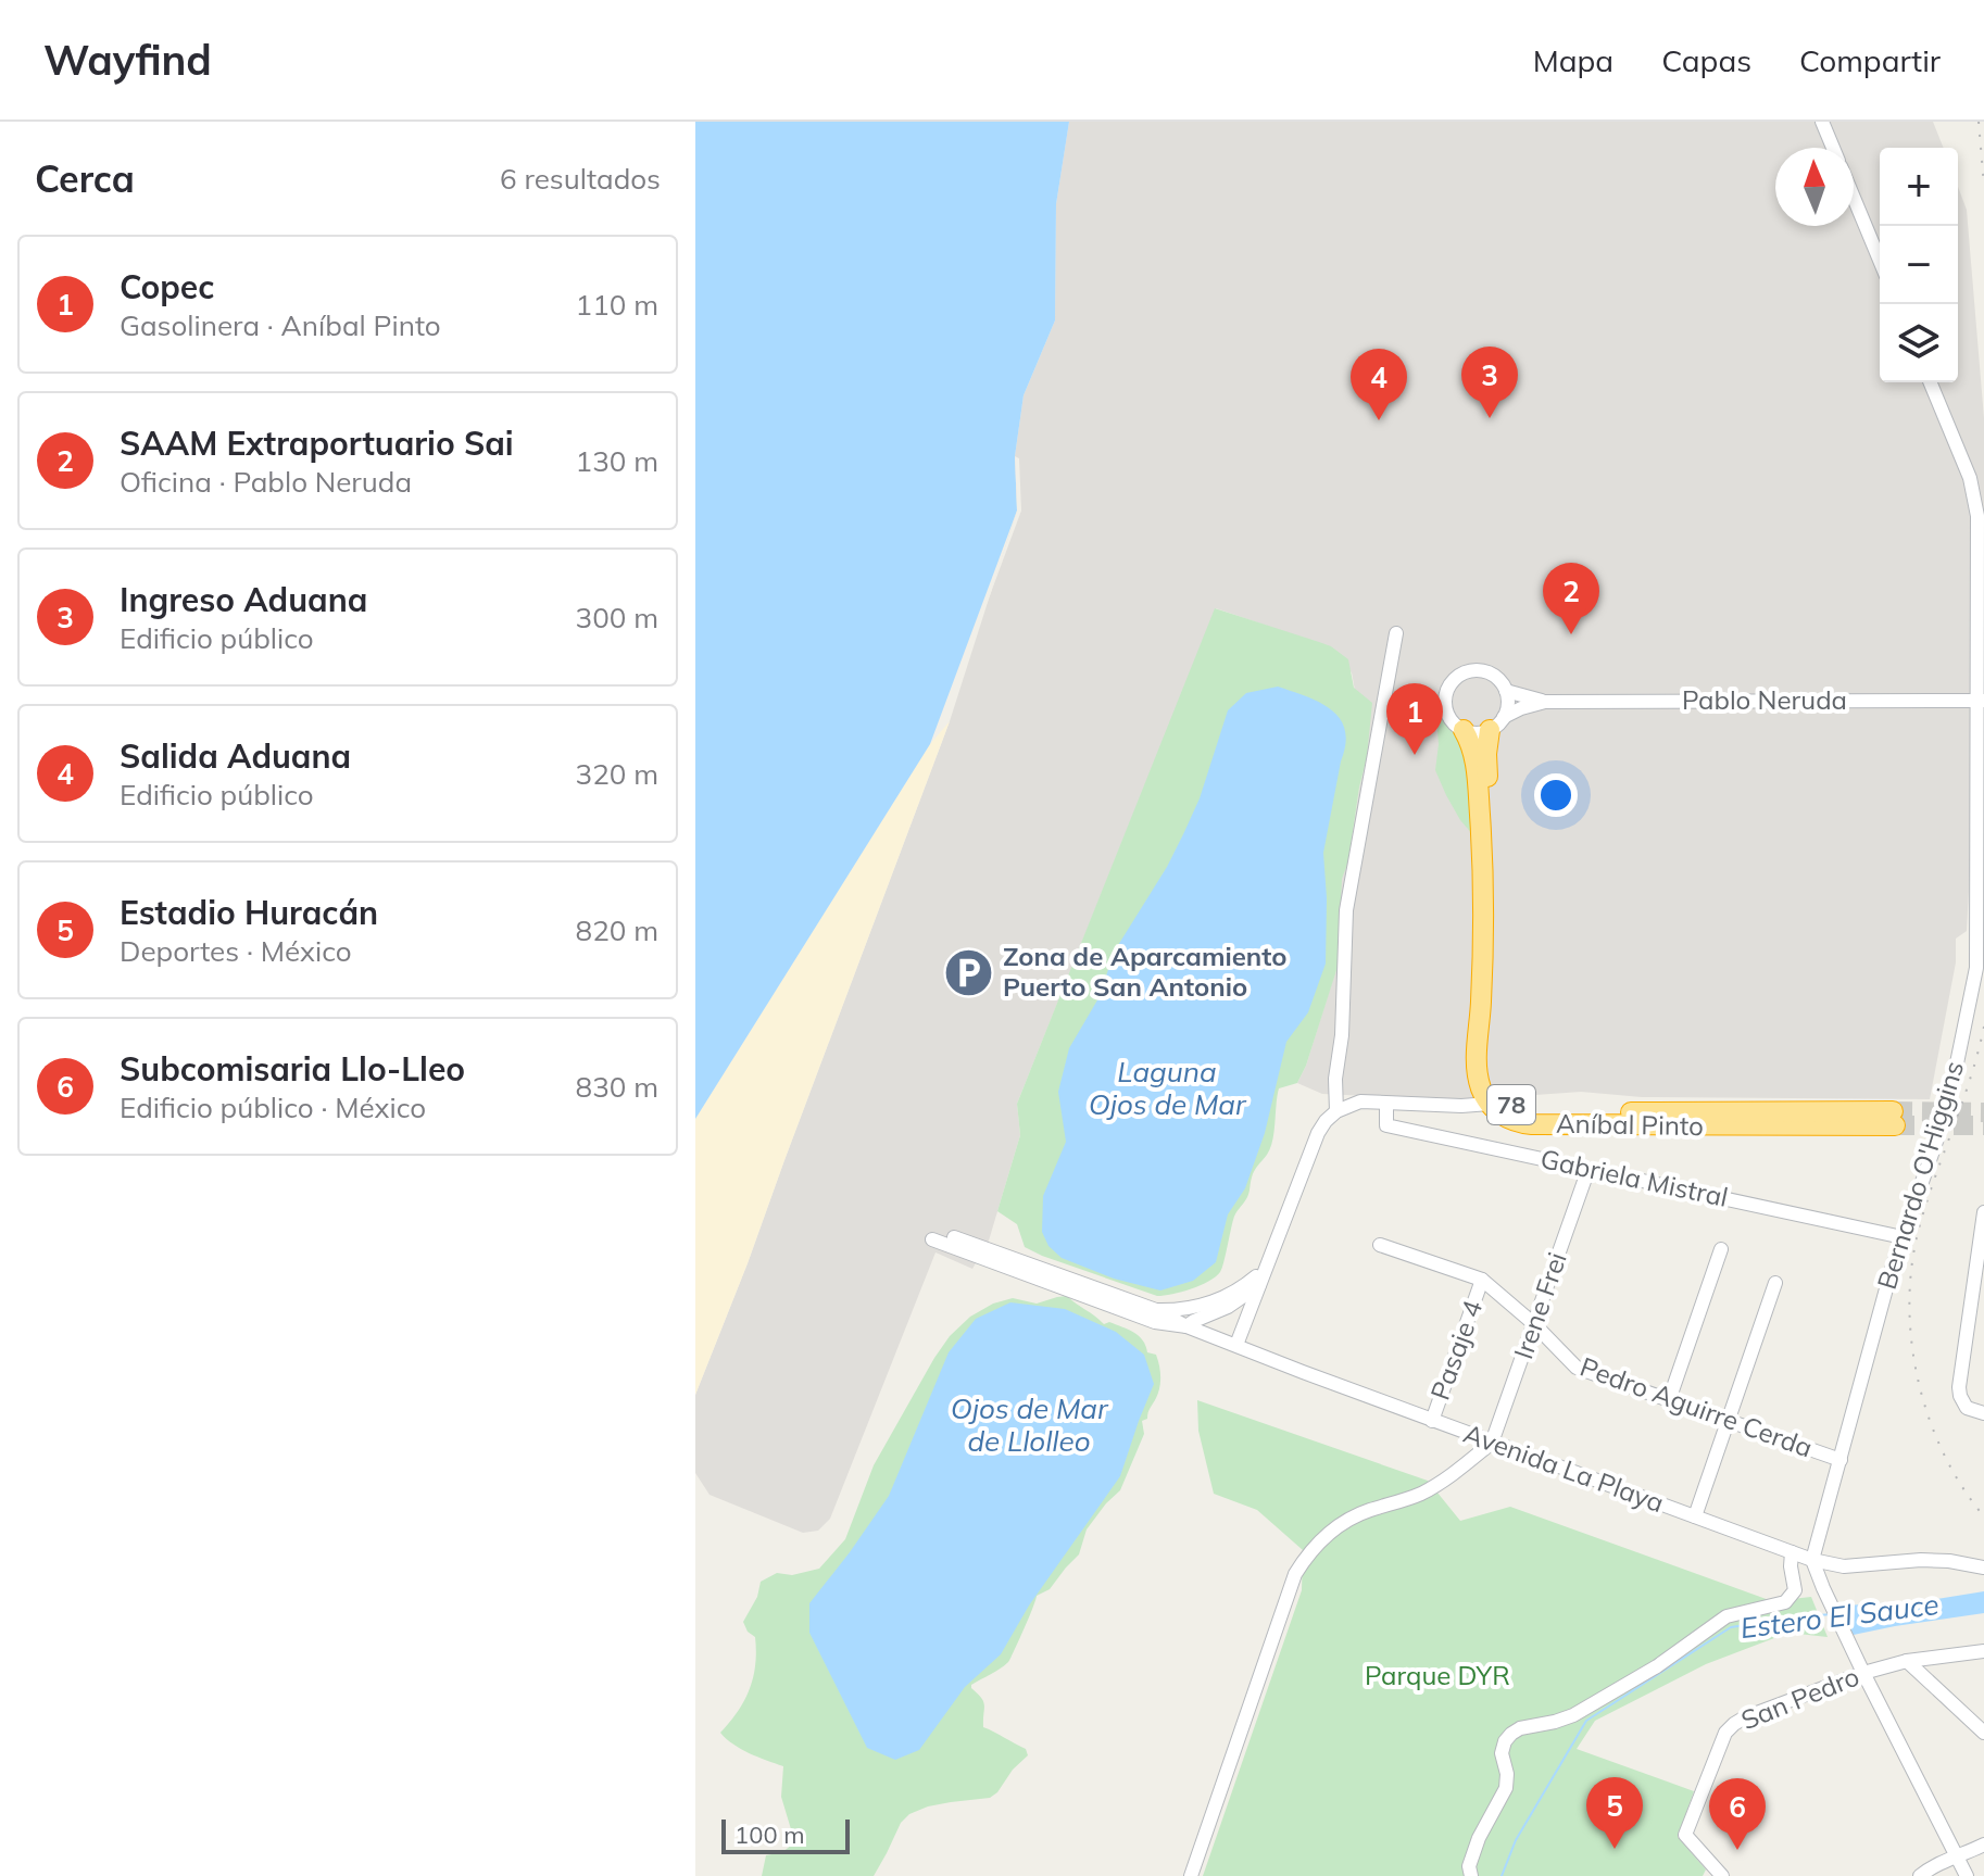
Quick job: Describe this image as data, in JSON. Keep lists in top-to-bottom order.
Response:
{
  "streets": {
    "highway": ["78", "Aníbal Pinto"],
    "street": [
      "Pablo Neruda",
      "Bernardo O'Higgins",
      "Gabriela Mistral",
      "Irene Frei",
      "Pasaje 4",
      "Pedro Aguirre Cerda",
      "Avenida La Playa",
      "San Pedro"
    ]
  },
  "crossings": [
    ["Pablo Neruda", "78"],
    ["Pablo Neruda", "Bernardo O'Higgins"],
    ["78", "Aníbal Pinto"],
    ["Bernardo O'Higgins", "Gabriela Mistral"],
    ["Bernardo O'Higgins", "Pedro Aguirre Cerda"],
    ["Bernardo O'Higgins", "Avenida La Playa"],
    ["Gabriela Mistral", "Irene Frei"],
    ["Irene Frei", "Pedro Aguirre Cerda"],
    ["Irene Frei", "Avenida La Playa"],
    ["Pasaje 4", "Pedro Aguirre Cerda"],
    ["Pasaje 4", "Avenida La Playa"]
  ],
  "water": ["Laguna Ojos de Mar", "Ojos de Mar de Llolleo", "Estero El Sauce"],
  "parks": ["Parque DYR"],
  "places": {
    "parking": ["Zona de Aparcamiento Puerto San Antonio"]
  },
  "scale_bar": "100 m",
  "north": "top",
  "page": {
    "header": "Wayfind",
    "nav": ["Mapa", "Capas", "Compartir"],
    "heading": ["Cerca", "6 resultados"],
    "map_buttons": ["+", "−"],
    "list": [
      {
        "mark": "1",
        "name": "Copec",
        "note": "Gasolinera · Aníbal Pinto",
        "value": "110 m"
      },
      {
        "mark": "2",
        "name": "SAAM Extraportuario Sai",
        "note": "Oficina · Pablo Neruda",
        "value": "130 m"
      },
      {
        "mark": "3",
        "name": "Ingreso Aduana",
        "note": "Edificio público",
        "value": "300 m"
      },
      {
        "mark": "4",
        "name": "Salida Aduana",
        "note": "Edificio público",
        "value": "320 m"
      },
      {
        "mark": "5",
        "name": "Estadio Huracán",
        "note": "Deportes · México",
        "value": "820 m"
      },
      {
        "mark": "6",
        "name": "Subcomisaria Llo-Lleo",
        "note": "Edificio público · México",
        "value": "830 m"
      }
    ],
    "pins": [
      "3",
      "4",
      "2",
      "1",
      "5",
      "6"
    ],
    "scale": "100 m"
  }
}
